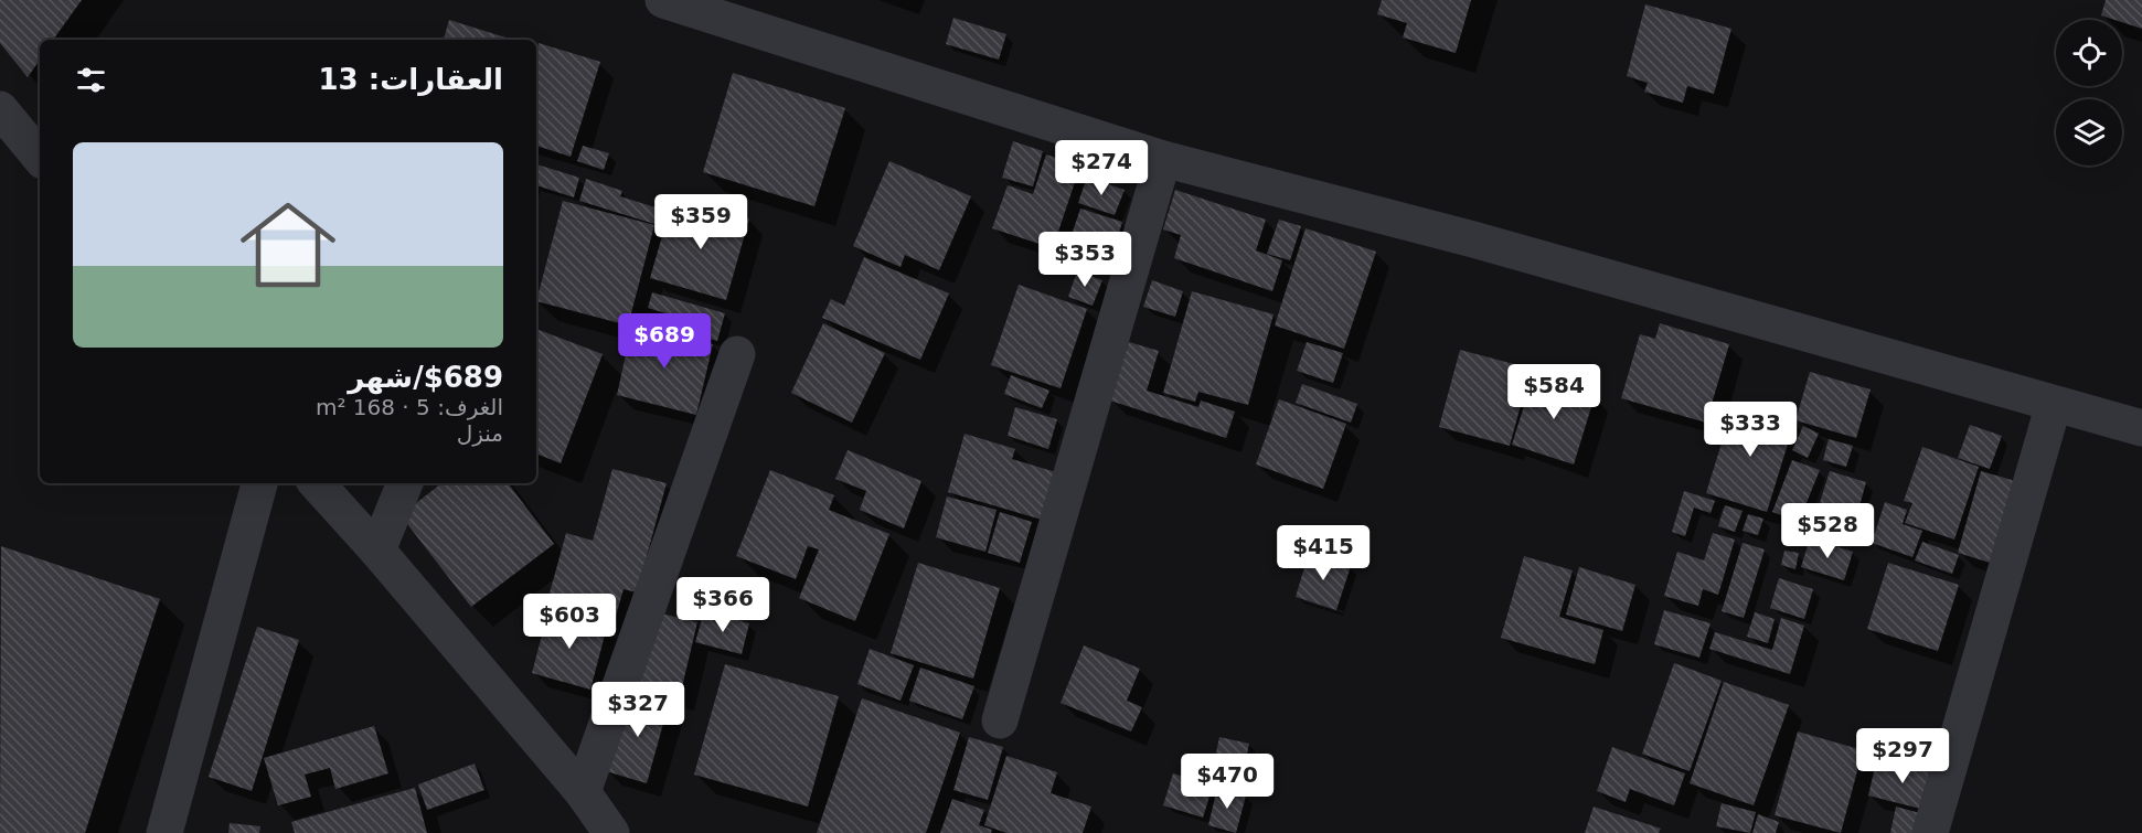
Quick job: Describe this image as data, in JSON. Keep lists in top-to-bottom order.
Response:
{
  "page": {
    "heading": "العقارات: 13",
    "list": [
      {
        "name": "$689/شهر",
        "note": "الغرف: 5 · 168 m² · منزل"
      }
    ],
    "price": [
      "$274",
      "$359",
      "$353",
      "$689",
      "$584",
      "$333",
      "$528",
      "$415",
      "$366",
      "$603",
      "$327",
      "$297",
      "$470"
    ]
  }
}
